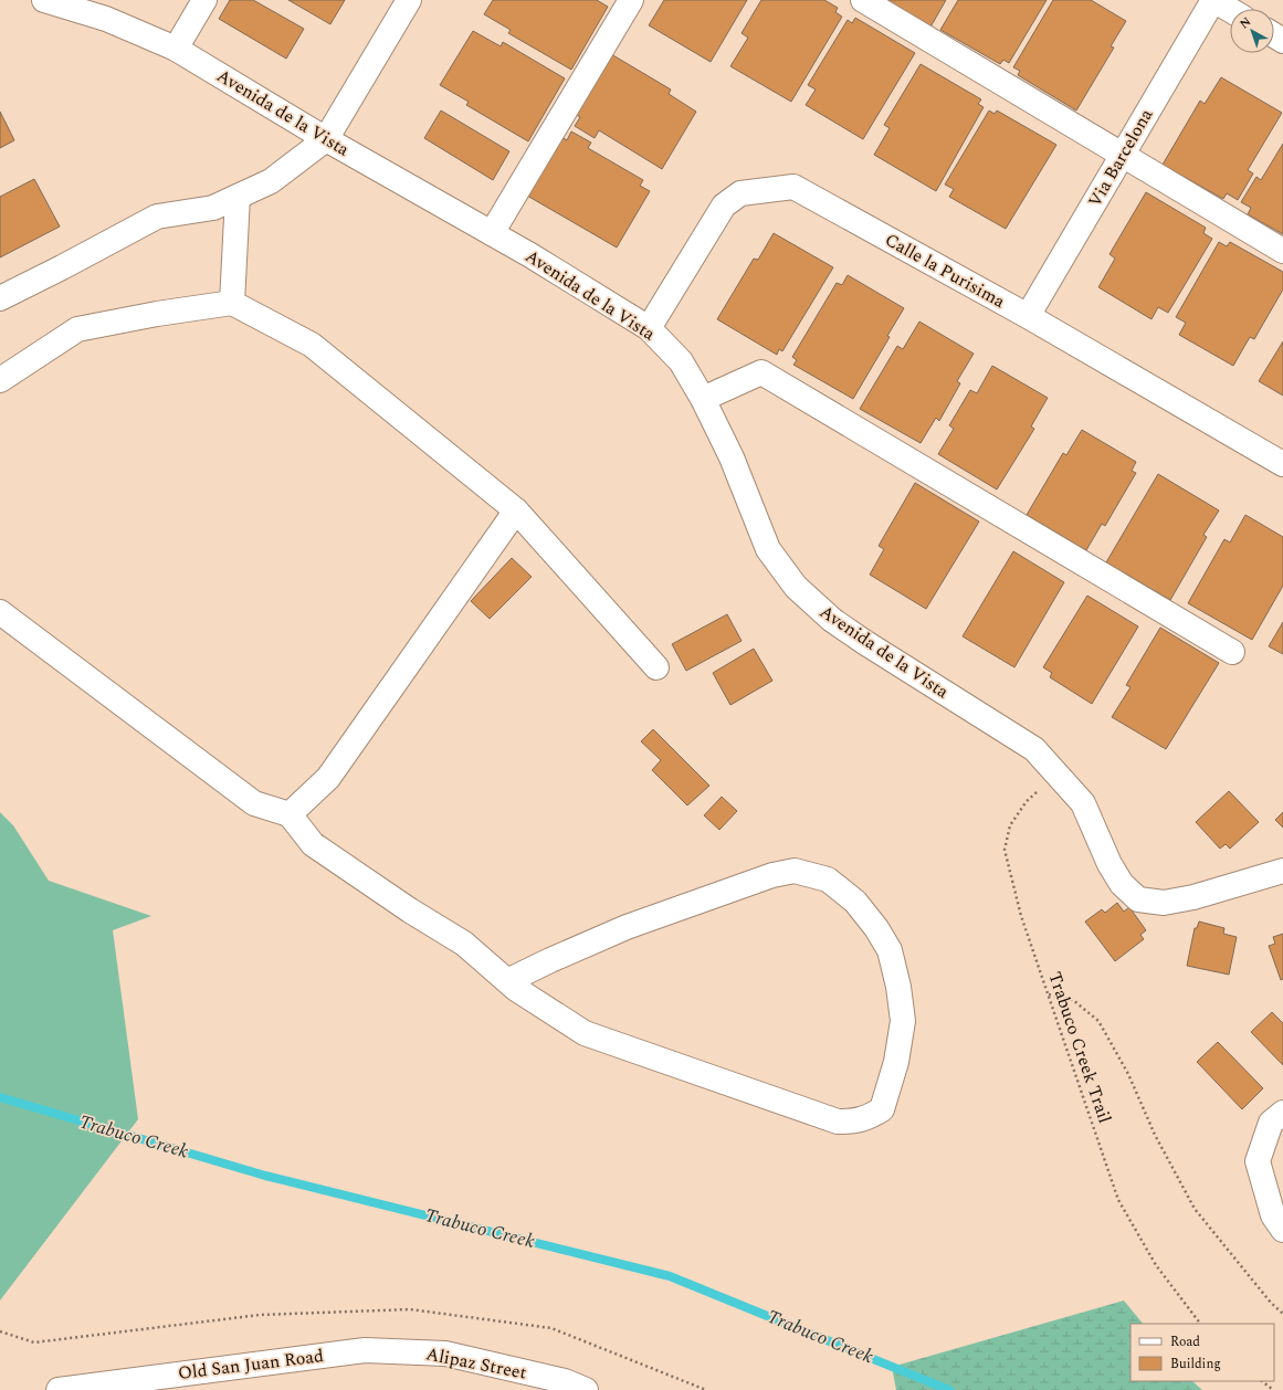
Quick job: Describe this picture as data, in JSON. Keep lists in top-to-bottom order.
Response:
{
  "streets": {
    "street": [
      "Avenida de la Vista",
      "Via Barcelona",
      "Calle la Purisima",
      "Alipaz Street",
      "Old San Juan Road"
    ],
    "path": ["Trabuco Creek Trail"]
  },
  "crossings": [
    ["Avenida de la Vista", "Calle la Purisima"],
    ["Avenida de la Vista", "Trabuco Creek Trail"],
    ["Via Barcelona", "Calle la Purisima"],
    ["Alipaz Street", "Old San Juan Road"]
  ],
  "water": ["Trabuco Creek"],
  "legend": ["Road", "Building"],
  "north": "top left"
}
